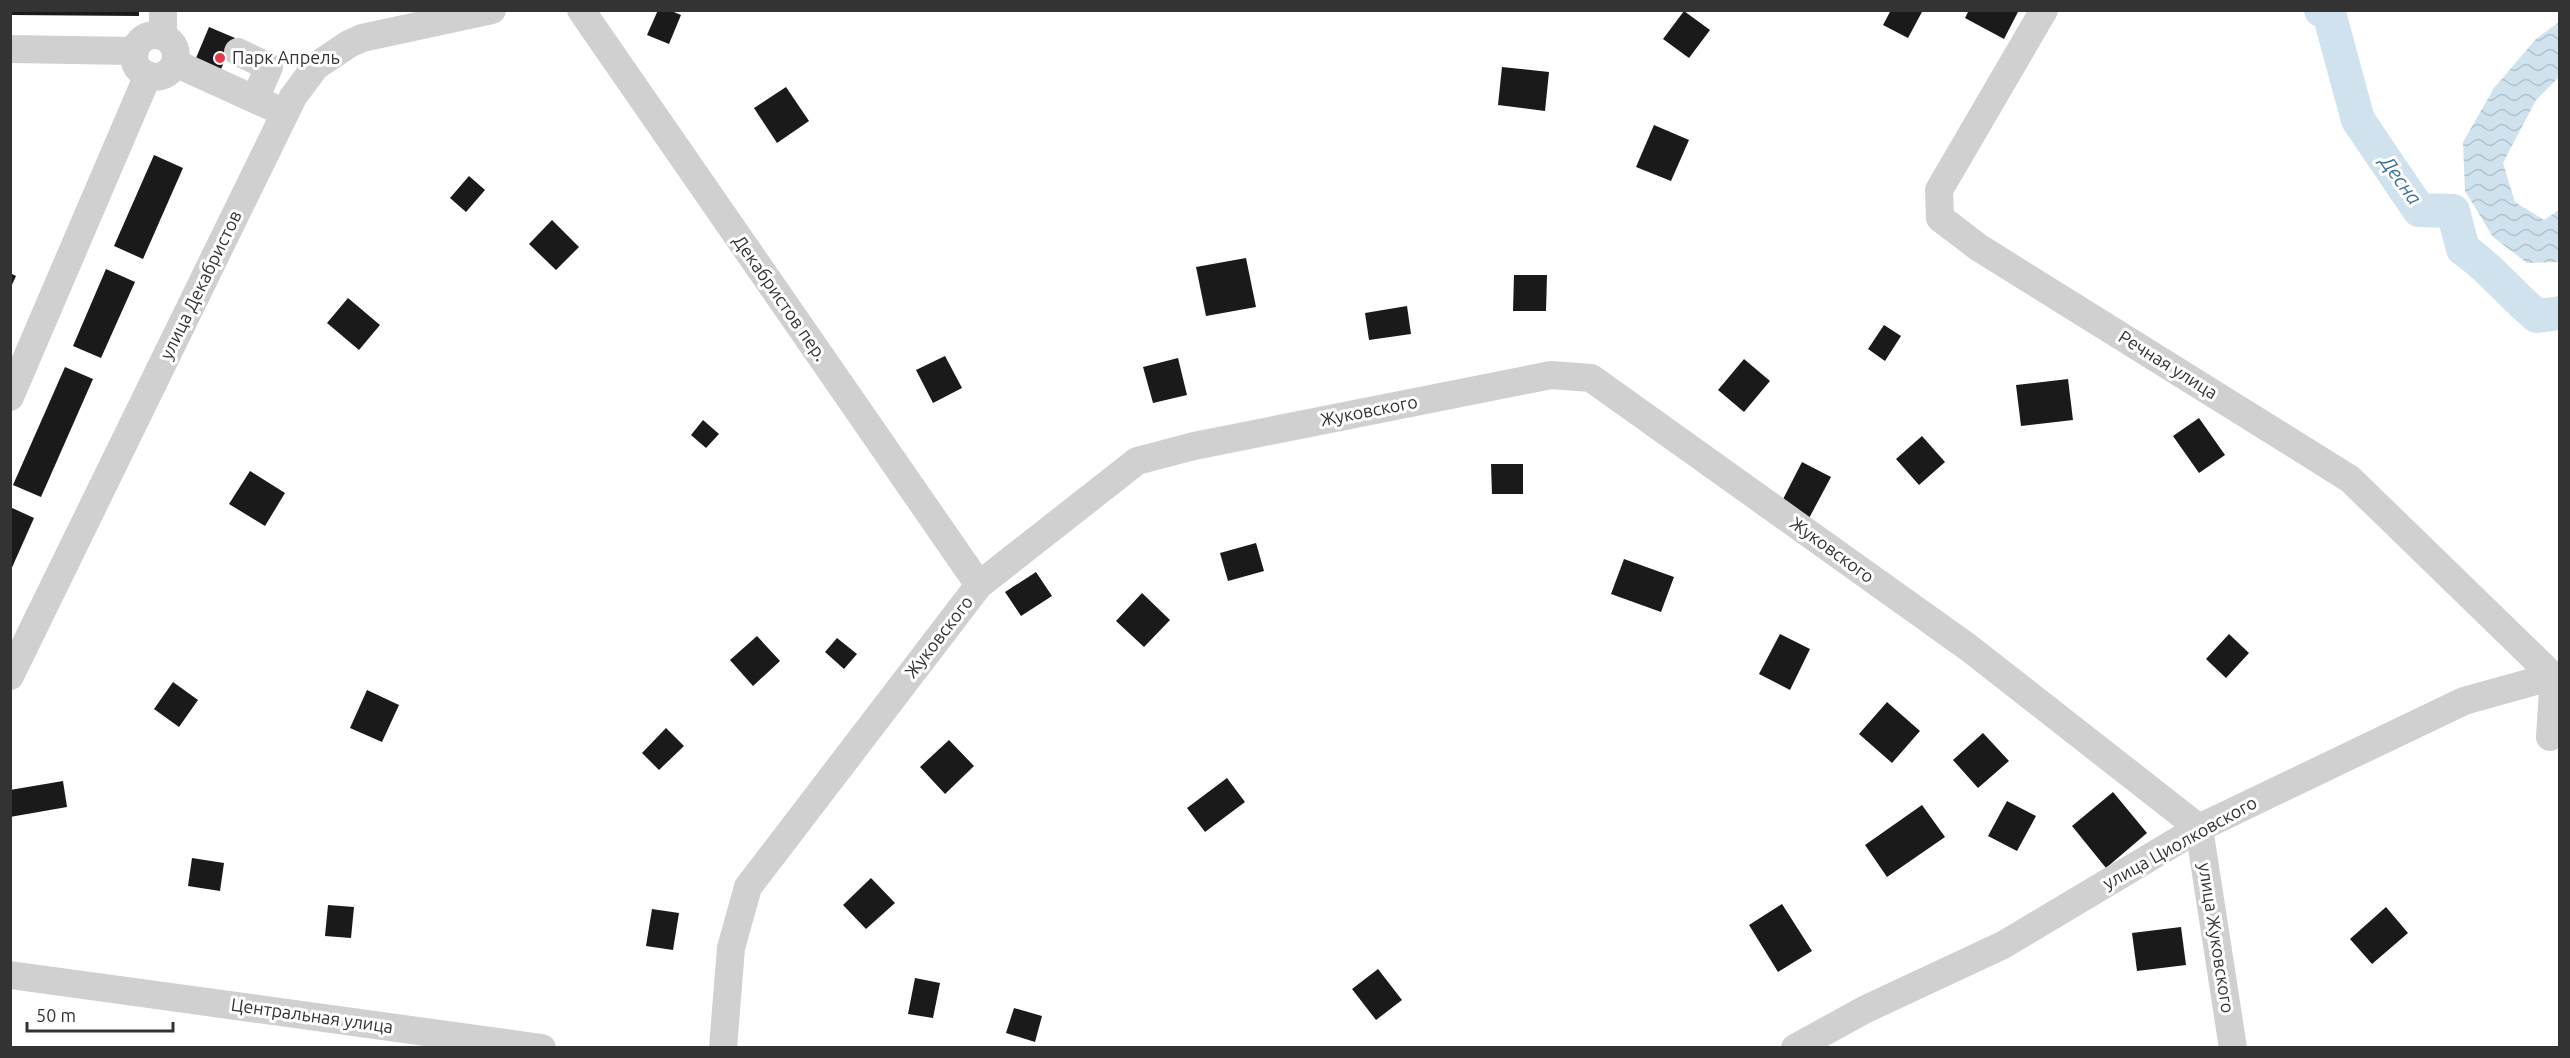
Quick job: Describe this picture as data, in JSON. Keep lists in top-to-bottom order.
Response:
{
  "streets": {
    "street": [
      "улица Декабристов",
      "Декабристов пер.",
      "Речная улица",
      "Жуковского",
      "улица Циолковского",
      "улица Жуковского",
      "Центральная улица"
    ]
  },
  "crossings": [
    ["Декабристов пер.", "Жуковского"],
    ["Речная улица", "улица Циолковского"],
    ["Жуковского", "улица Циолковского"],
    ["Жуковского", "улица Жуковского"],
    ["улица Циолковского", "улица Жуковского"]
  ],
  "water": ["Десна"],
  "places": ["Парк Апрель"],
  "scale_bar": "50 m"
}
